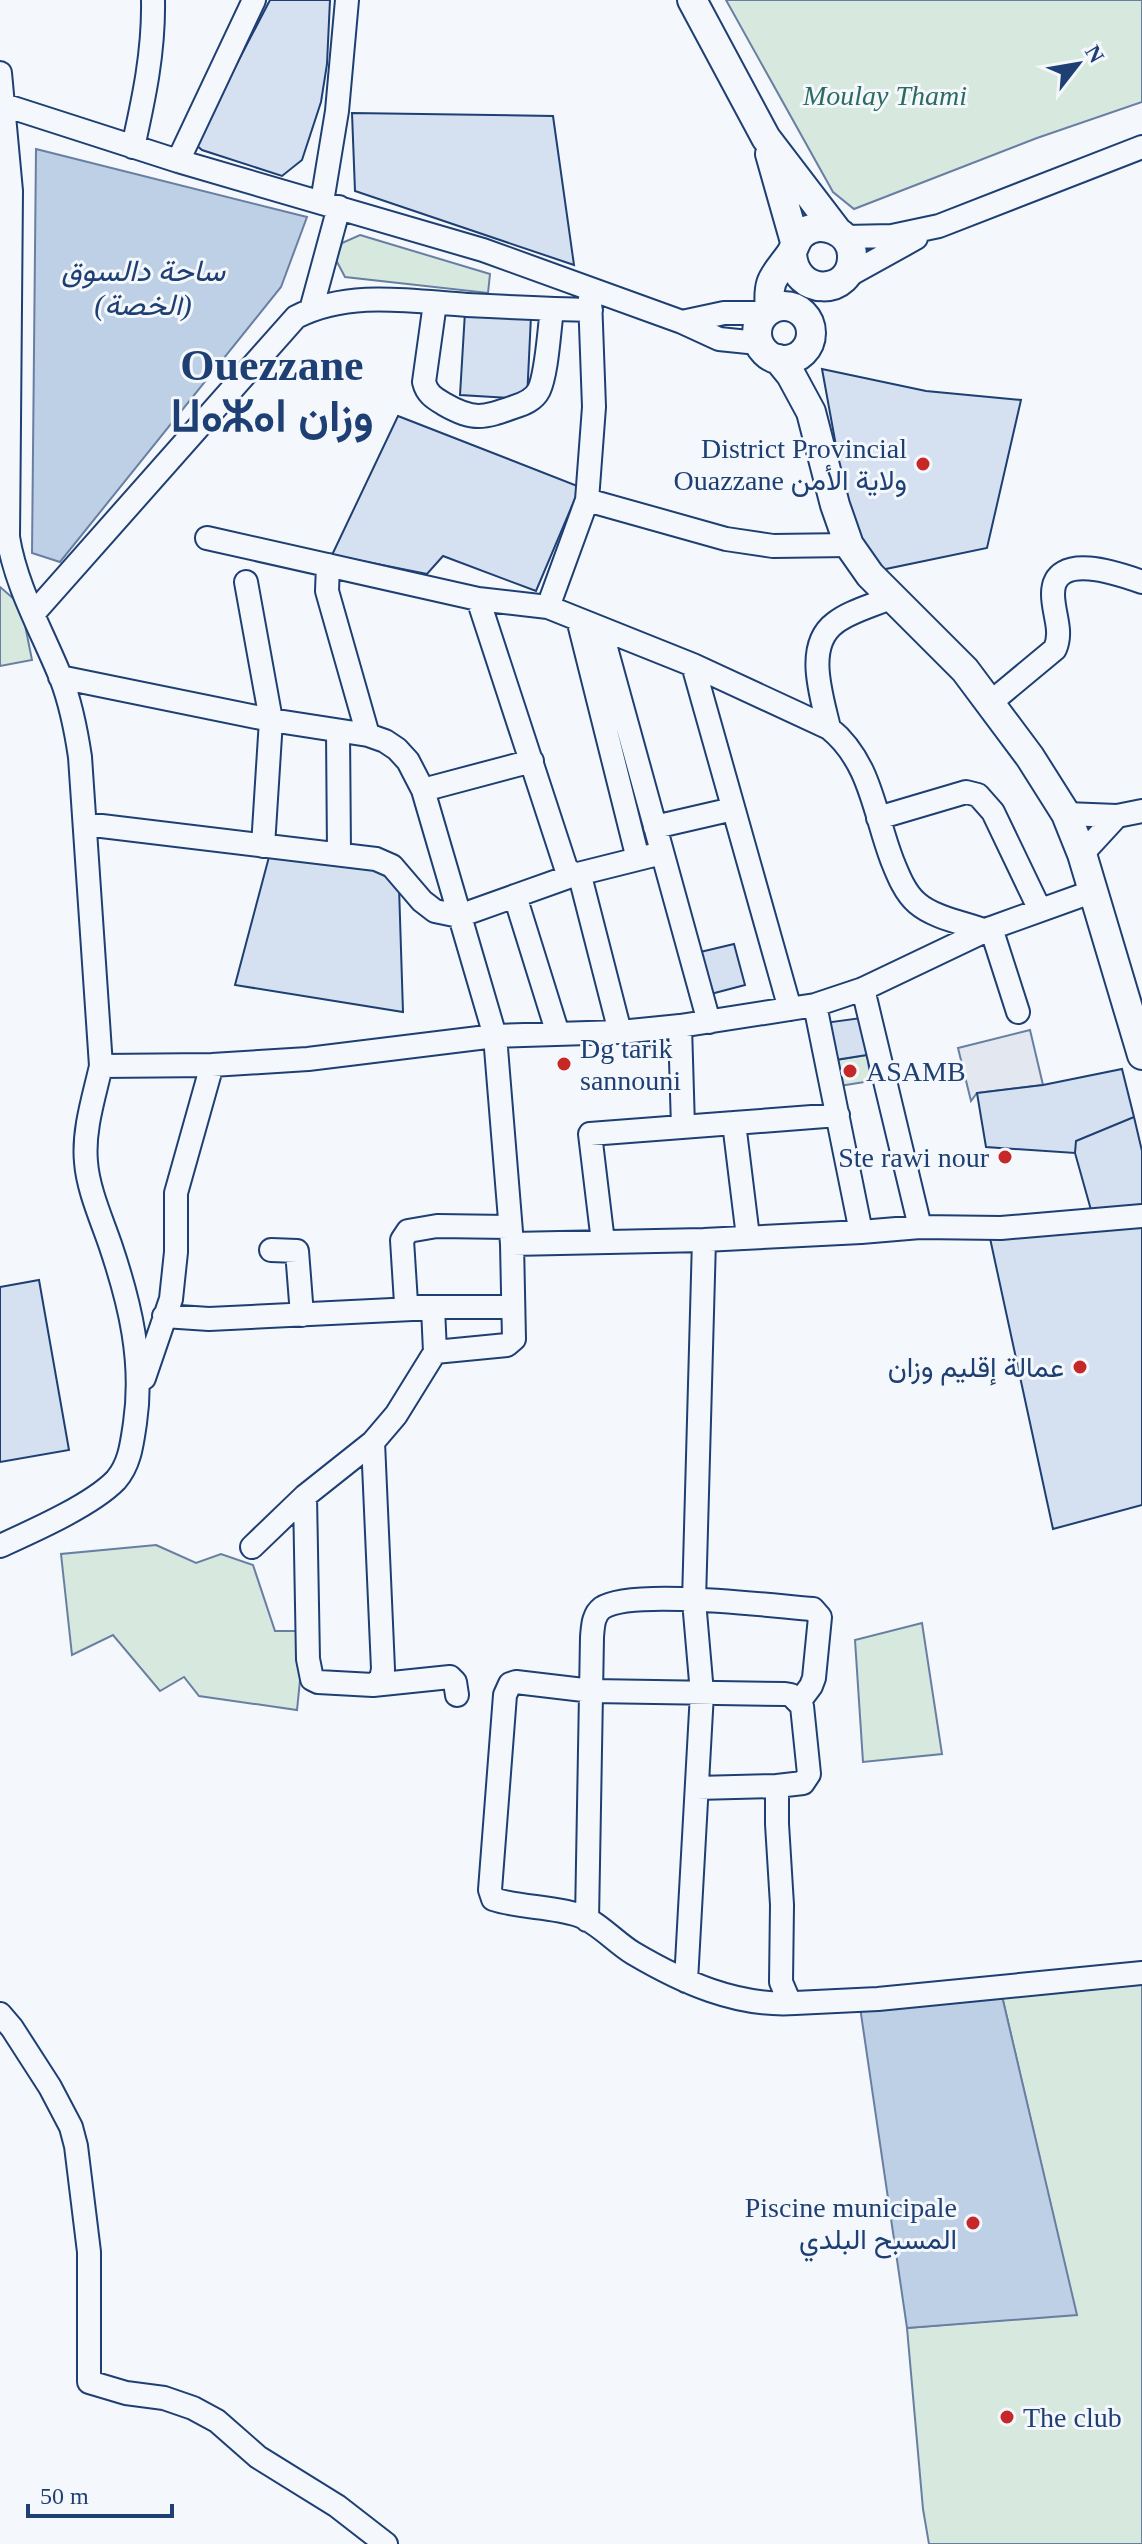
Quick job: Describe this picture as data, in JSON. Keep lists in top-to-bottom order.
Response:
{
  "districts": ["Ouezzane ⵡⴰⵣⴰⵏ وزان"],
  "water": ["ساحة دالسوق (الخصة)"],
  "parks": ["Moulay Thami"],
  "places": [
    "District Provincial Ouazzane ولاية الأمن",
    "Dg tarik sannouni",
    "ASAMB",
    "Ste rawi nour",
    "عمالة إقليم وزان",
    "Piscine municipale المسبح البلدي",
    "The club"
  ],
  "scale_bar": "50 m",
  "north": "top right"
}
